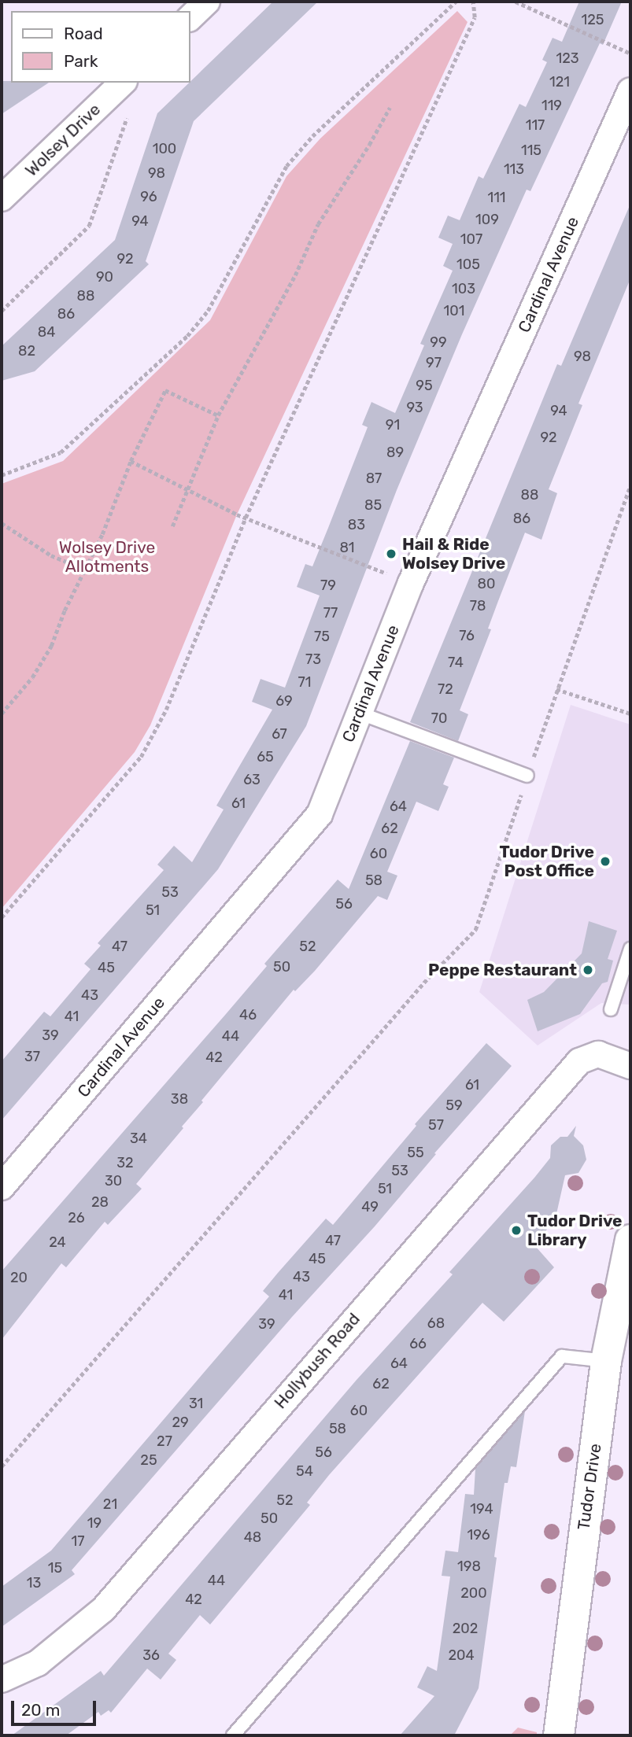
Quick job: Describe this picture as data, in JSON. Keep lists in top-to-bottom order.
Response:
{
  "streets": {
    "street": [
      "Wolsey Drive",
      "Cardinal Avenue",
      "Hollybush Road",
      "Tudor Drive"
    ]
  },
  "parks": ["Wolsey Drive Allotments"],
  "places": [
    "Hail & Ride Wolsey Drive",
    "Tudor Drive Post Office",
    "Peppe Restaurant",
    "Tudor Drive Library"
  ],
  "house_numbers": [
    "125",
    "123",
    "121",
    "119",
    "117",
    "100",
    "115",
    "113",
    "98",
    "96",
    "111",
    "109",
    "94",
    "107",
    "92",
    "105",
    "90",
    "103",
    "88",
    "101",
    "86",
    "84",
    "99",
    "82",
    "98",
    "97",
    "95",
    "93",
    "94",
    "91",
    "92",
    "89",
    "87",
    "88",
    "85",
    "86",
    "83",
    "81",
    "80",
    "79",
    "78",
    "77",
    "76",
    "75",
    "73",
    "74",
    "71",
    "72",
    "69",
    "70",
    "67",
    "65",
    "63",
    "61",
    "64",
    "62",
    "60",
    "58",
    "53",
    "56",
    "51",
    "47",
    "52",
    "50",
    "45",
    "43",
    "46",
    "41",
    "39",
    "44",
    "37",
    "42",
    "61",
    "38",
    "59",
    "57",
    "34",
    "55",
    "32",
    "53",
    "30",
    "51",
    "28",
    "49",
    "26",
    "47",
    "24",
    "45",
    "43",
    "20",
    "41",
    "68",
    "39",
    "66",
    "64",
    "62",
    "31",
    "60",
    "29",
    "58",
    "27",
    "56",
    "25",
    "54",
    "52",
    "21",
    "194",
    "50",
    "19",
    "196",
    "48",
    "17",
    "198",
    "15",
    "44",
    "13",
    "200",
    "42",
    "202",
    "36",
    "204"
  ],
  "legend": ["Road", "Park"],
  "scale_bar": "20 m"
}
